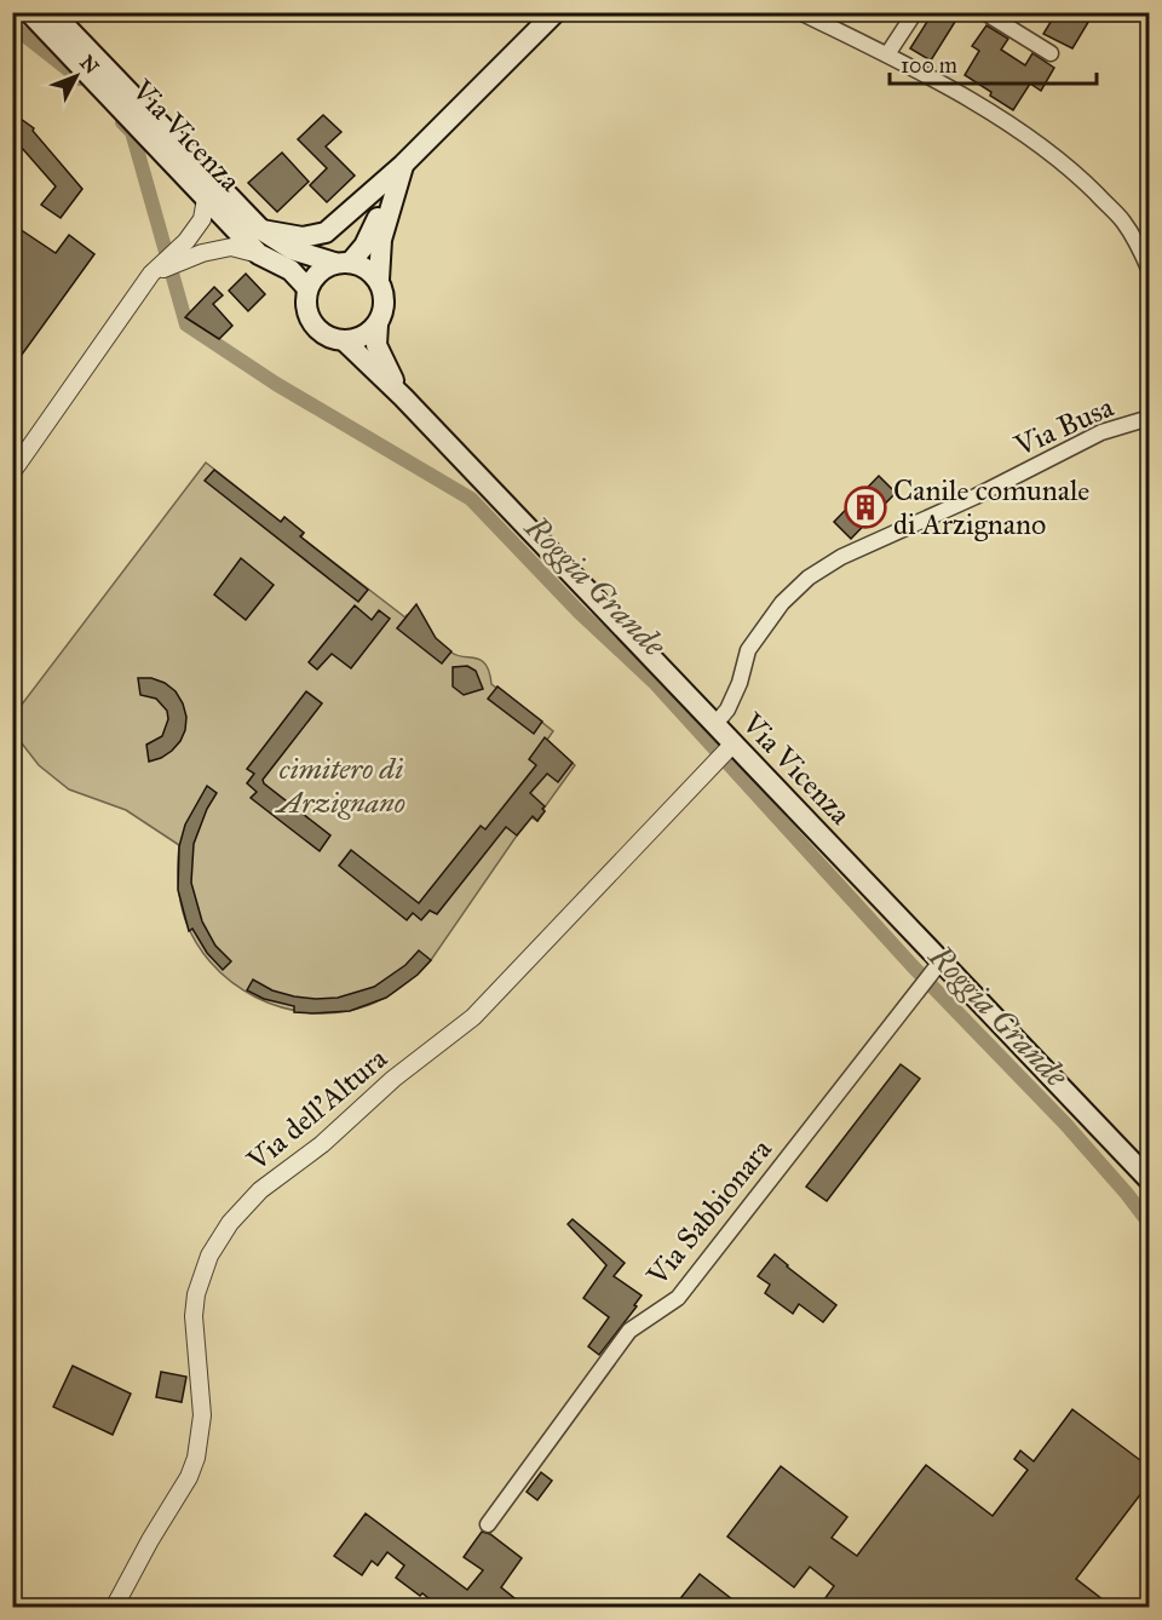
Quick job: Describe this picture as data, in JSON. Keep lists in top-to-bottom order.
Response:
{
  "streets": {
    "main road": ["Via Vicenza"],
    "street": ["Via Busa", "Via dell'Altura", "Via Sabbionara"]
  },
  "crossings": [
    ["Via Vicenza", "Via Busa"],
    ["Via Vicenza", "Via dell'Altura"],
    ["Via Vicenza", "Via Sabbionara"]
  ],
  "water": ["Roggia Grande"],
  "parks": ["cimitero di Arzignano"],
  "places": {
    "building": ["Canile comunale di Arzignano"]
  },
  "scale_bar": "100 m",
  "north": "top right"
}
